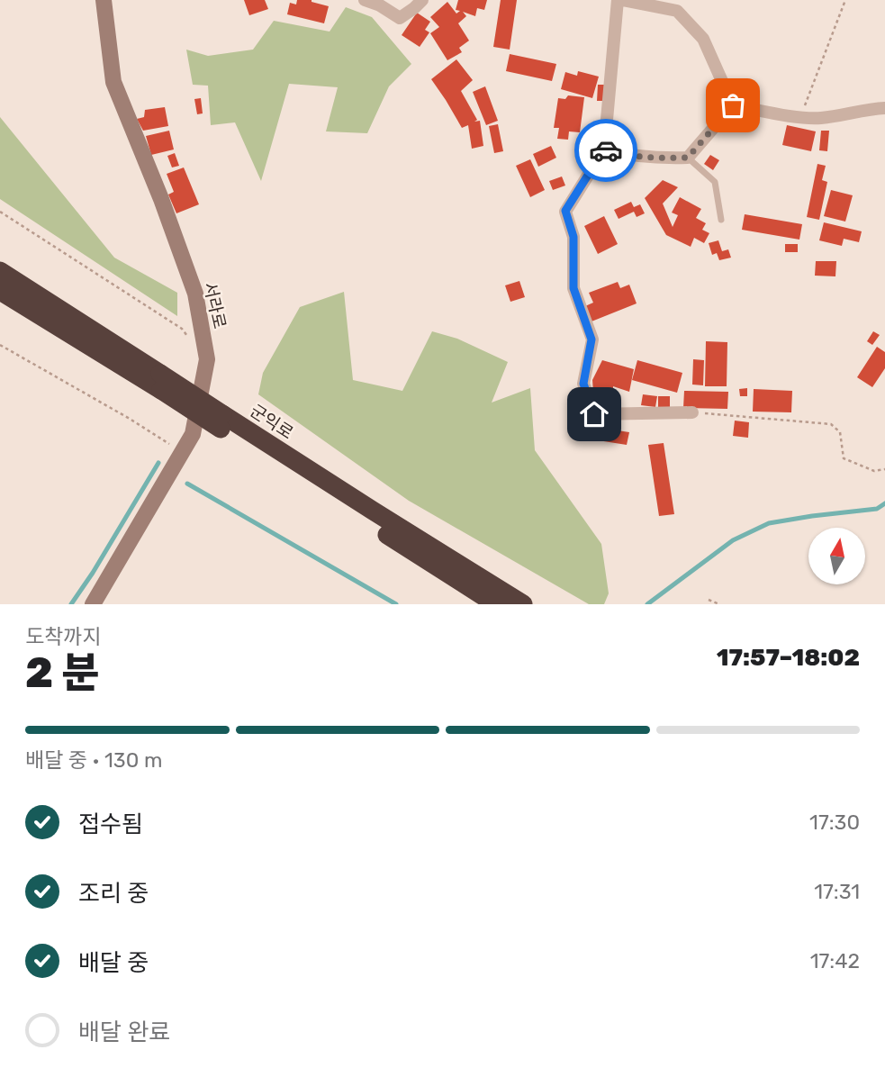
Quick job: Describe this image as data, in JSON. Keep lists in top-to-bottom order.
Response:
{
  "streets": {
    "highway": ["군익로"],
    "street": ["서라로"]
  },
  "north": "top",
  "page": {
    "heading": ["2 분", "도착까지", "17:57–18:02"],
    "bar": "배달 중 · 130 m",
    "list": [
      ["접수됨", "17:30"],
      ["조리 중", "17:31"],
      ["배달 중", "17:42"],
      "배달 완료"
    ]
  }
}
